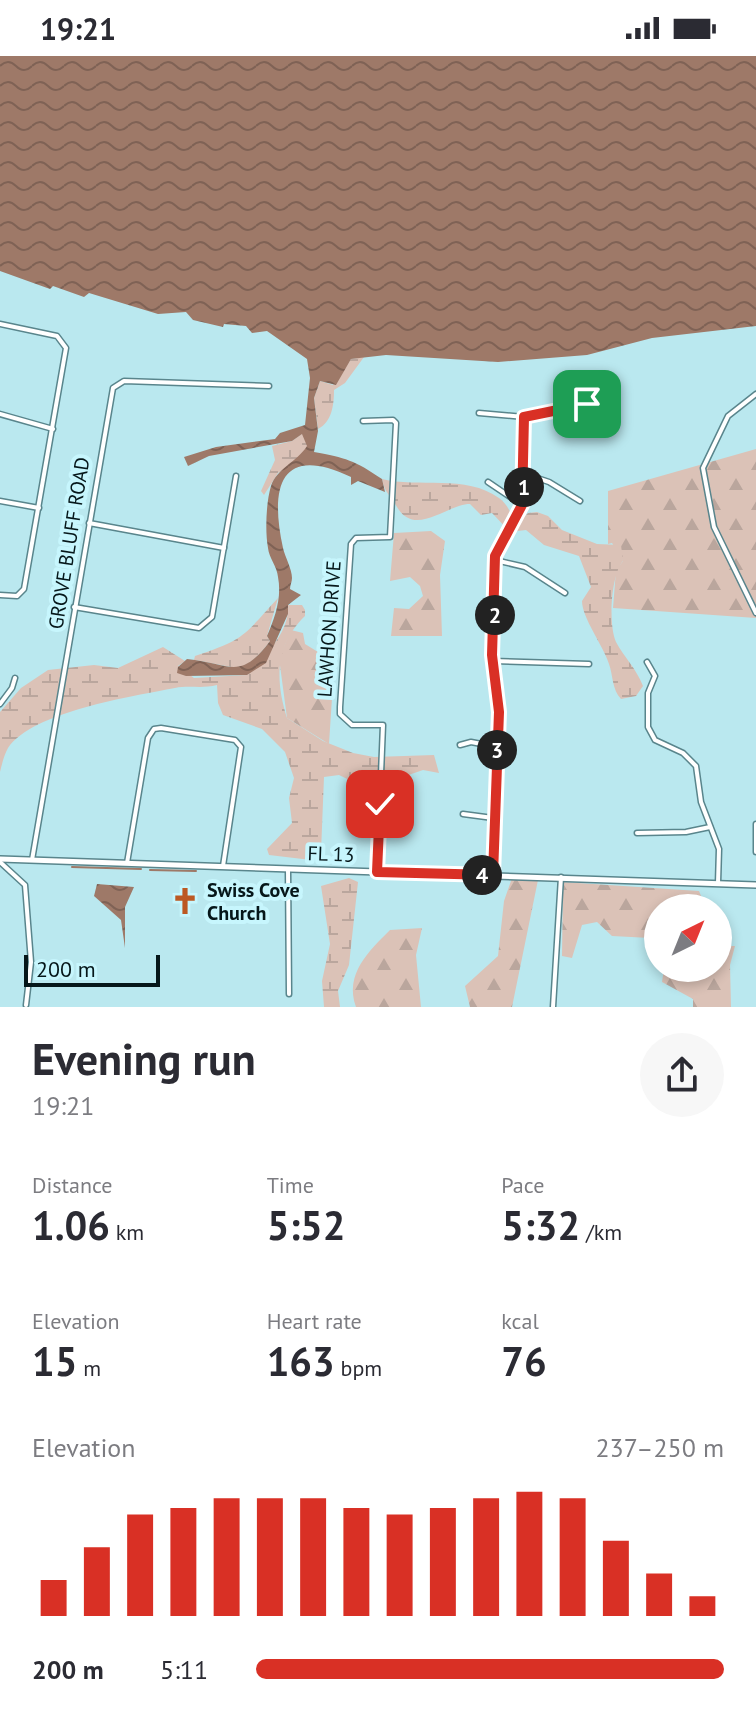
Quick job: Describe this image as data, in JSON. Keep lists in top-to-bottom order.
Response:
{
  "streets": {
    "main road": ["FL 13"],
    "street": ["GROVE BLUFF ROAD", "LAWHON DRIVE"]
  },
  "crossings": [
    ["GROVE BLUFF ROAD", "FL 13"],
    ["LAWHON DRIVE", "FL 13"]
  ],
  "places": {
    "church": ["Swiss Cove Church"]
  },
  "scale_bar": "200 m",
  "north": "top right",
  "page": {
    "status": "19:21",
    "pins": [
      "1",
      "2",
      "3",
      "4"
    ],
    "scale": "200 m",
    "heading": ["Evening run", "19:21"],
    "stats": [
      ["Distance", "1.06 km"],
      ["Time", "5:52"],
      ["Pace", "5:32 /km"],
      ["Elevation", "15 m"],
      ["Heart rate", "163 bpm"],
      ["kcal", "76"]
    ],
    "chart": ["Elevation", "237–250 m"],
    "list": [
      {
        "name": "200 m",
        "note": "5:11"
      }
    ]
  }
}
